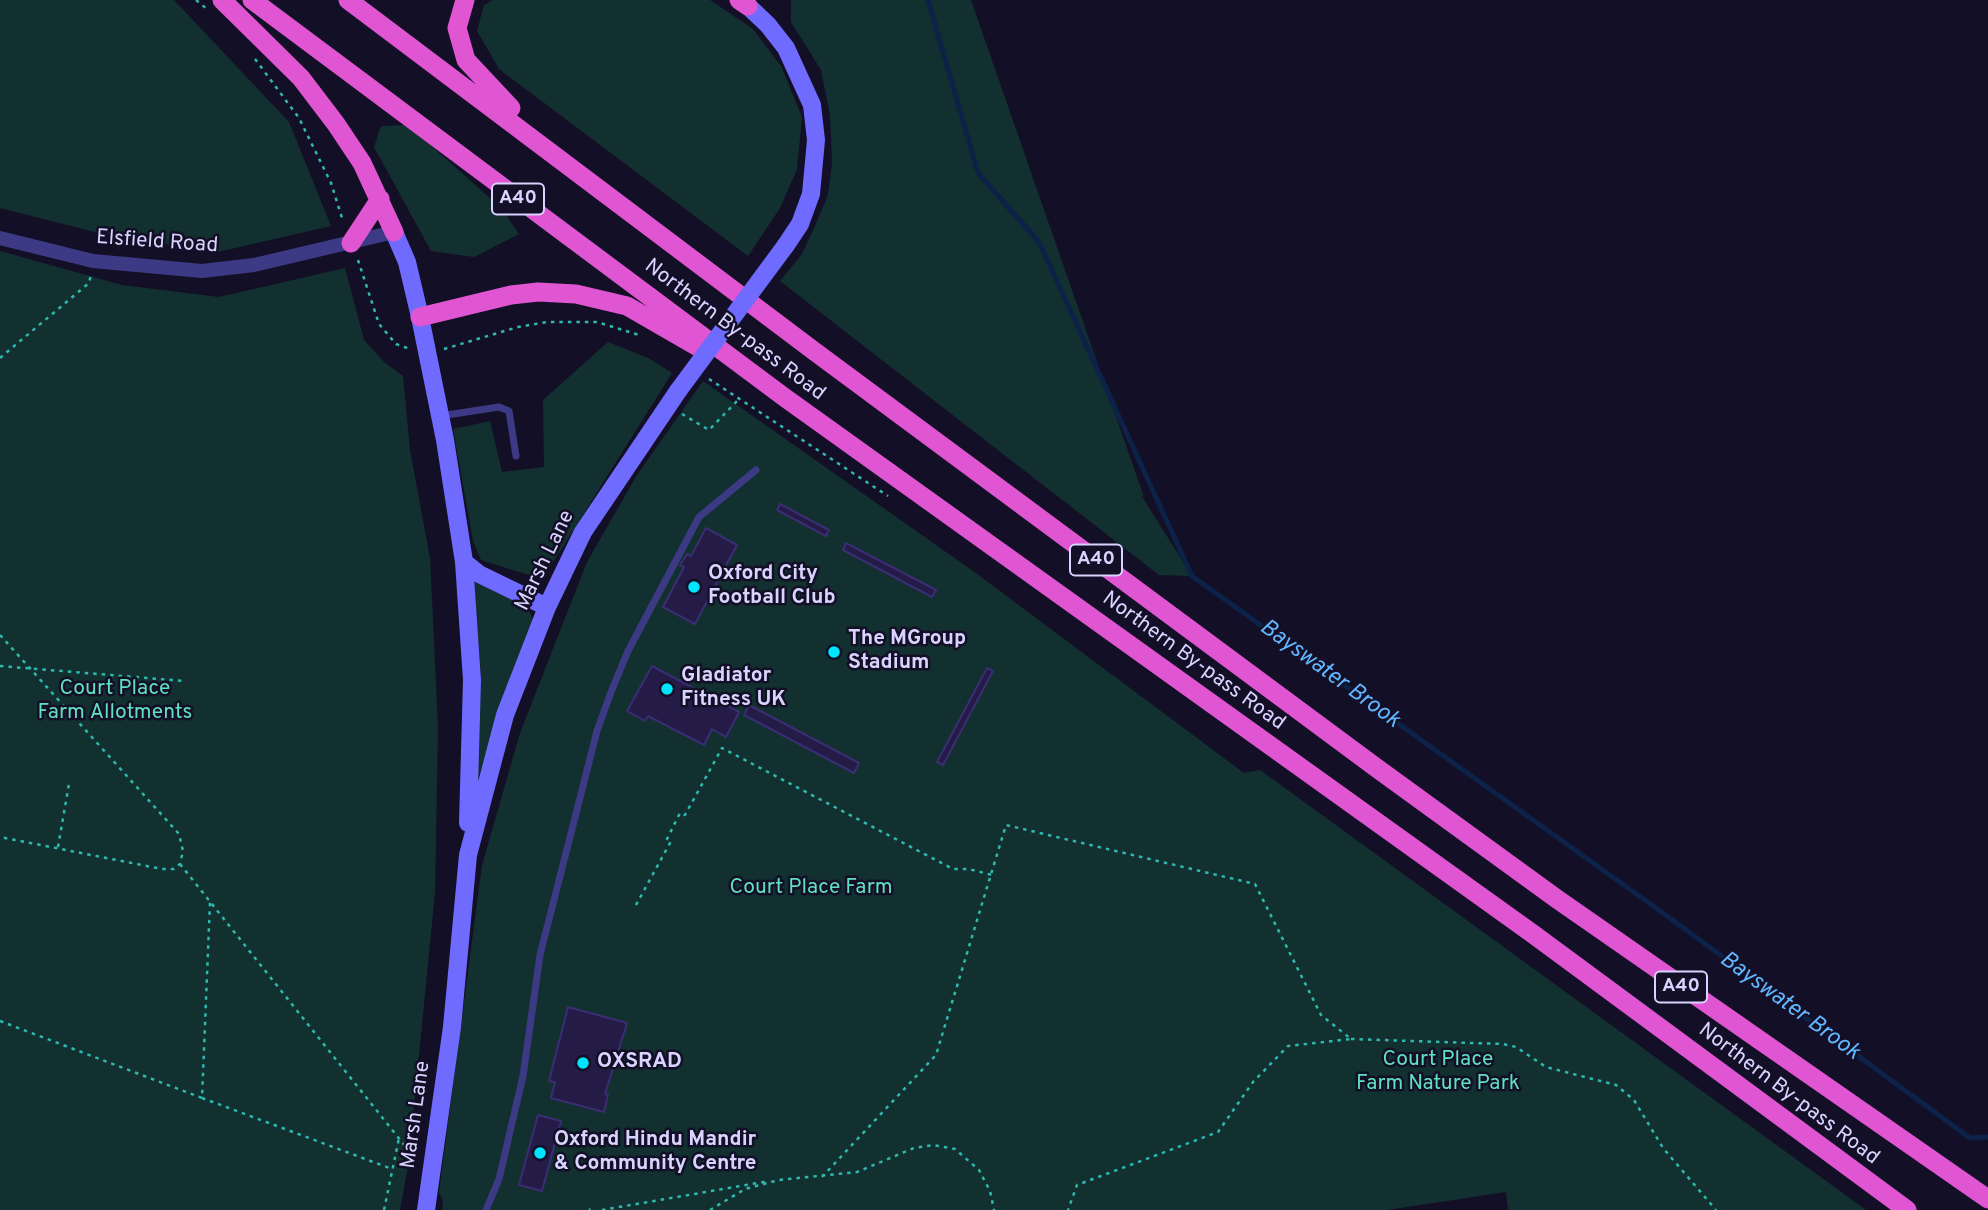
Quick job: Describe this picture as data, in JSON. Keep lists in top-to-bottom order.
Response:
{
  "streets": {
    "highway": ["A40", "Northern By-pass Road"],
    "main road": ["Marsh Lane"],
    "street": ["Elsfield Road"]
  },
  "water": ["Bayswater Brook"],
  "parks": ["Court Place Farm Allotments", "Court Place Farm", "Court Place Farm Nature Park"],
  "places": [
    "Oxford City Football Club",
    "The MGroup Stadium",
    "Gladiator Fitness UK",
    "OXSRAD",
    "Oxford Hindu Mandir & Community Centre"
  ]
}
